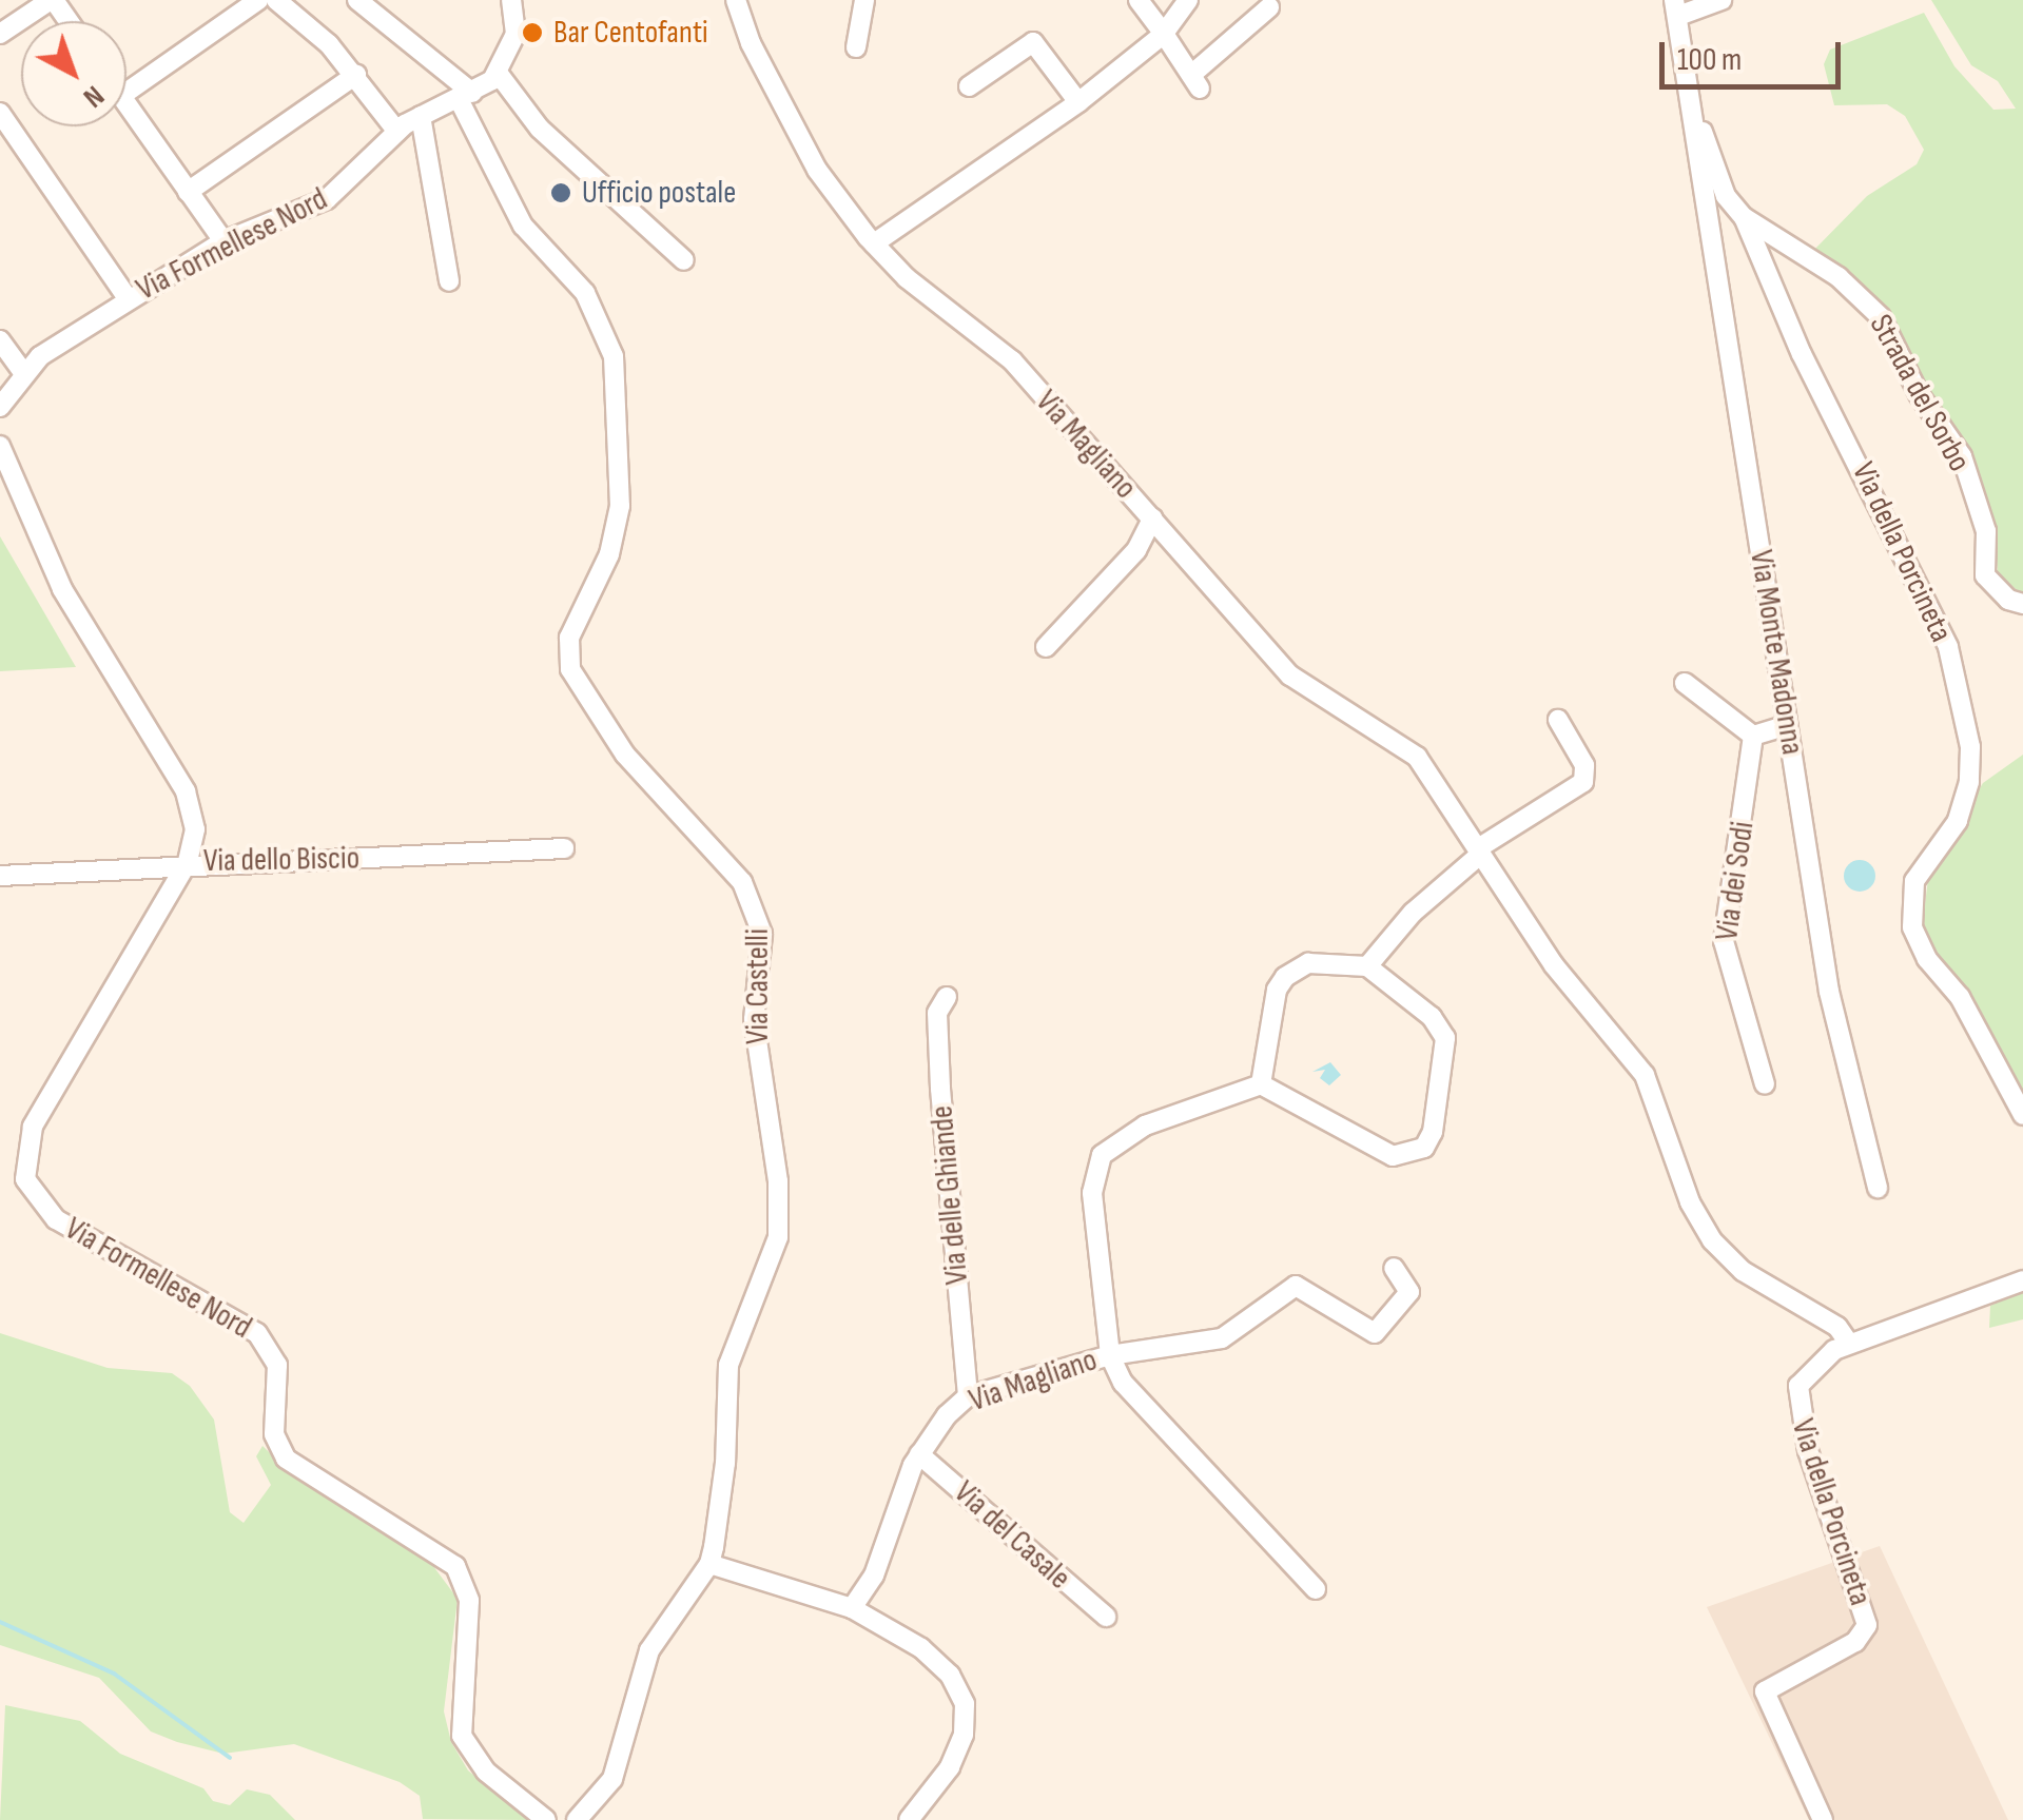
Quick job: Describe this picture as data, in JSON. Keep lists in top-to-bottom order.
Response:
{
  "streets": {
    "street": [
      "Via Formellese Nord",
      "Strada del Sorbo",
      "Via Magliano",
      "Via della Porcineta",
      "Via Monte Madonna",
      "Via dello Biscio",
      "Via dei Sodi",
      "Via Castelli",
      "Via delle Ghiande",
      "Via del Casale"
    ]
  },
  "crossings": [
    ["Via Formellese Nord", "Via dello Biscio"],
    ["Via Formellese Nord", "Via Castelli"],
    ["Strada del Sorbo", "Via della Porcineta"],
    ["Strada del Sorbo", "Via Monte Madonna"],
    ["Via Magliano", "Via della Porcineta"],
    ["Via Magliano", "Via delle Ghiande"],
    ["Via Magliano", "Via del Casale"]
  ],
  "places": ["Bar Centofanti", "Ufficio postale"],
  "scale_bar": "100 m",
  "north": "bottom right"
}
